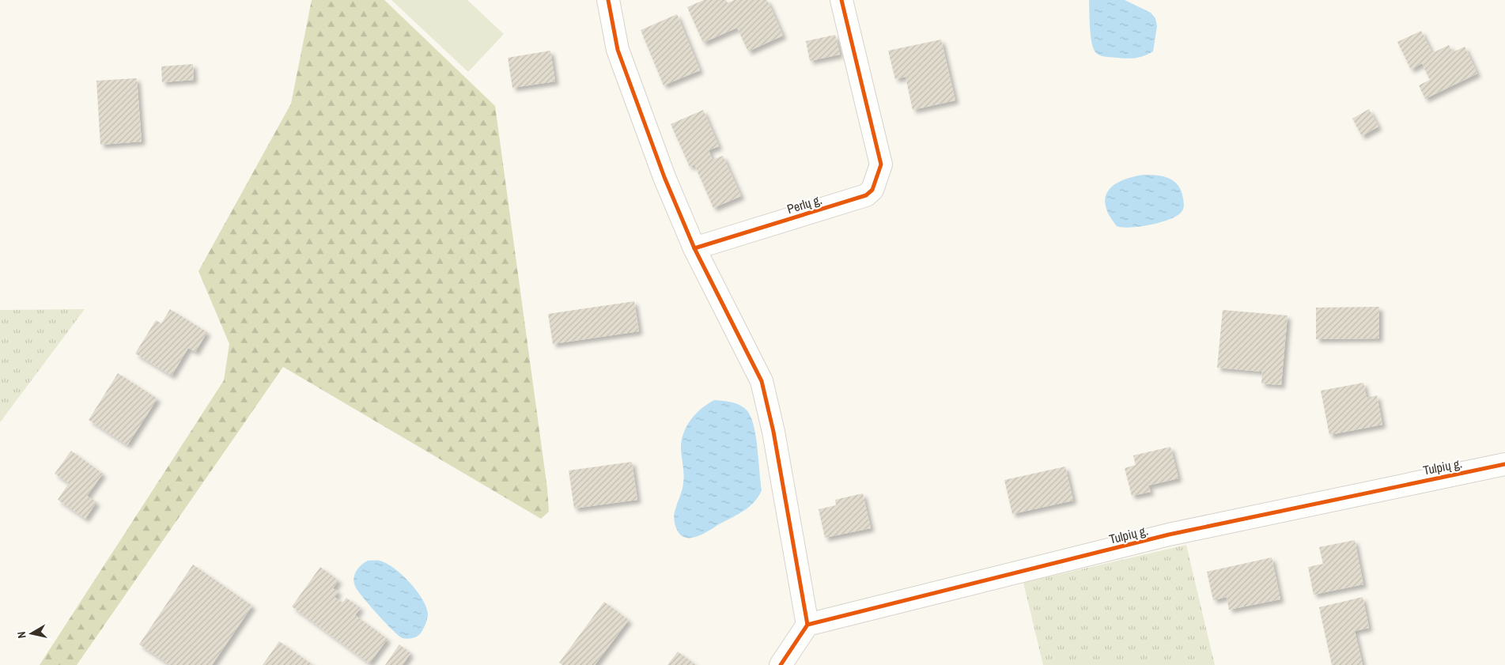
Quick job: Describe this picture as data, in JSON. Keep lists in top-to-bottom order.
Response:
{
  "streets": {
    "street": ["Perlų g.", "Tulpių g."]
  },
  "north": "left"
}
